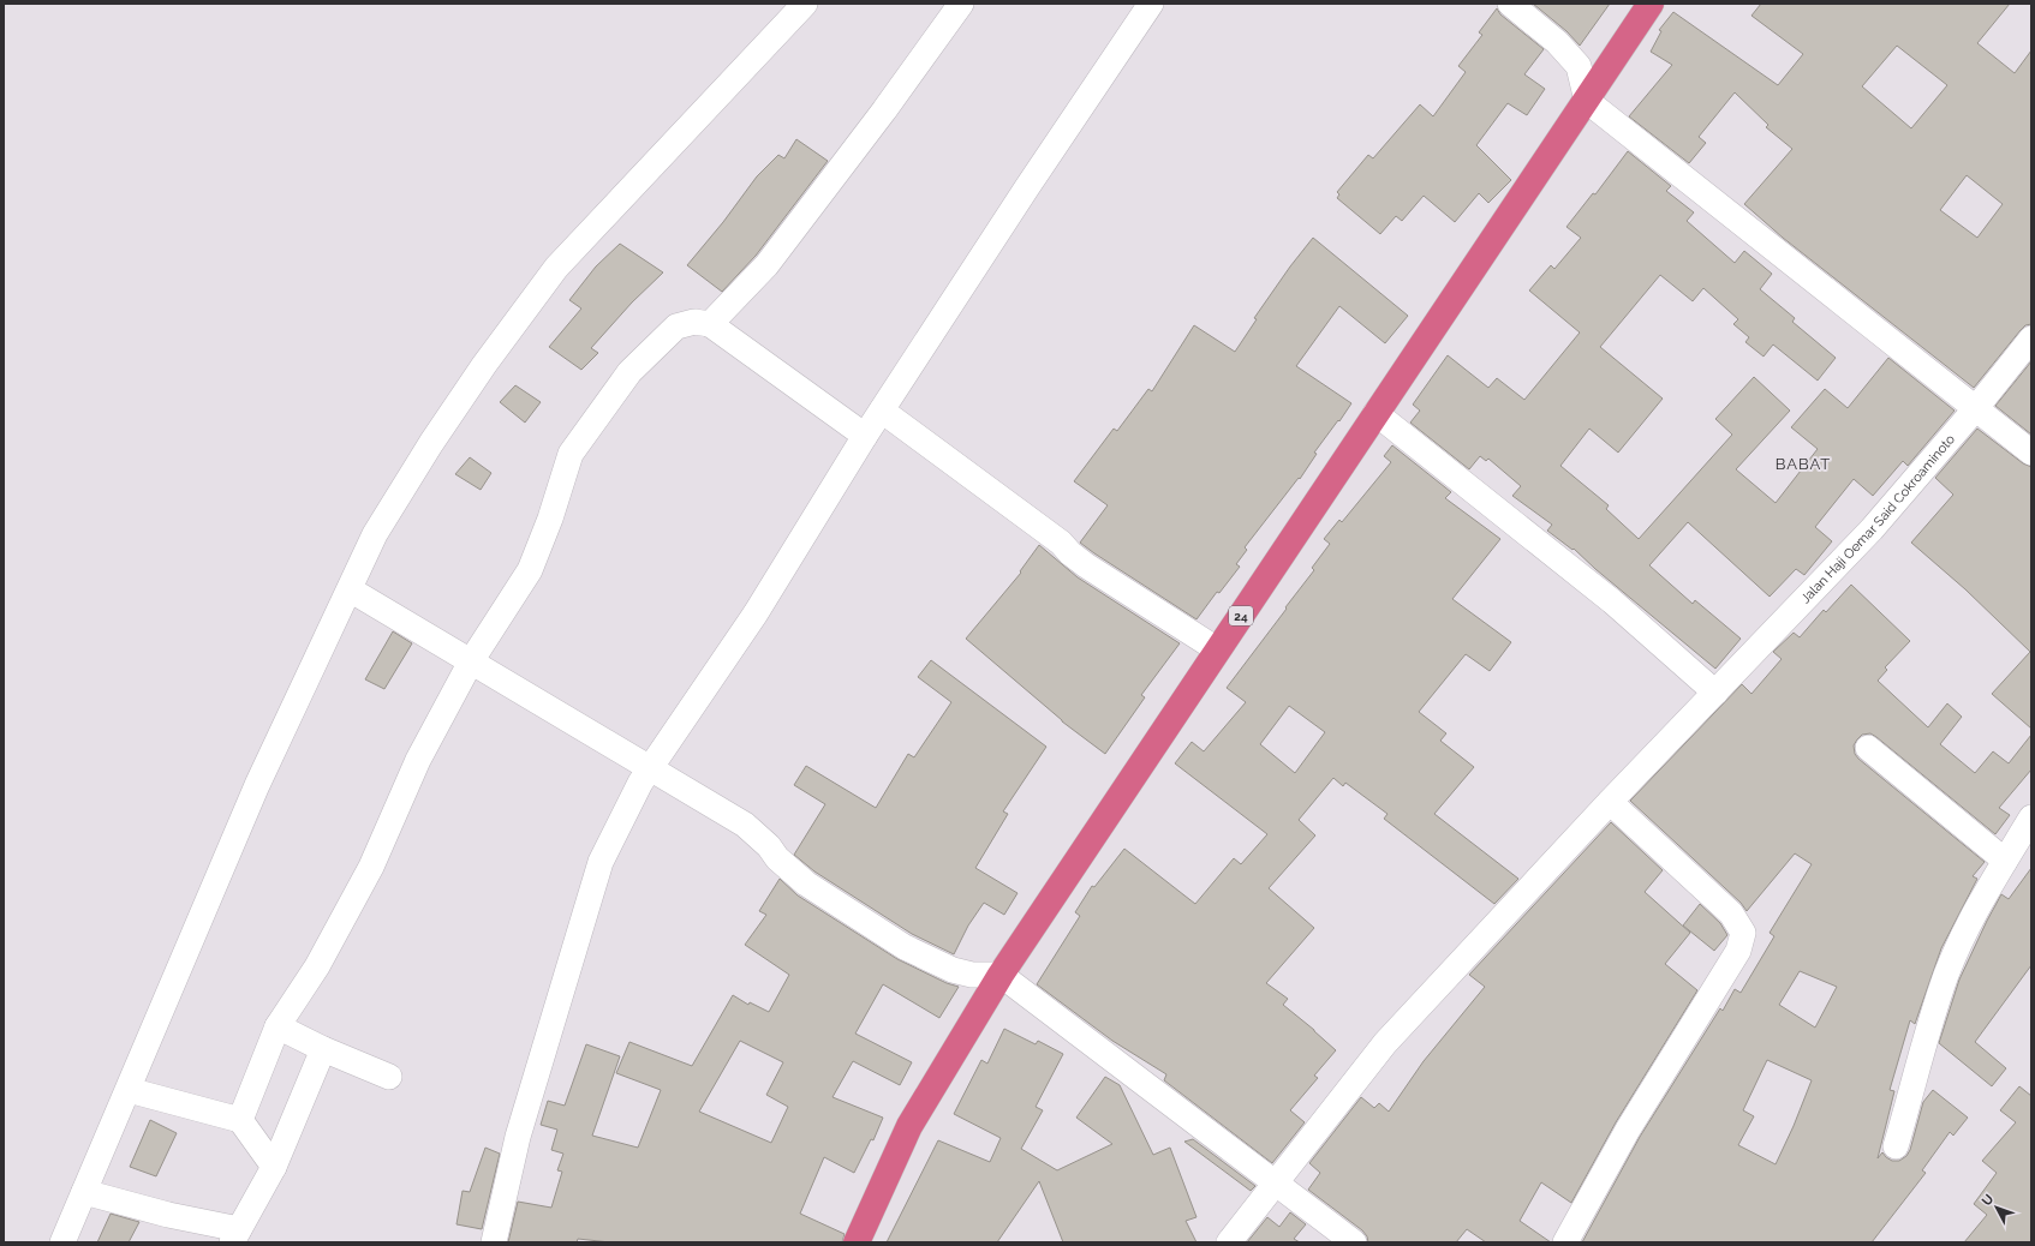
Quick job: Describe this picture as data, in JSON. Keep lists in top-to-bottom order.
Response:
{
  "streets": {
    "highway": ["24"],
    "street": ["Jalan Haji Oemar Said Cokroaminoto"]
  },
  "districts": ["BABAT"],
  "north": "top left"
}
